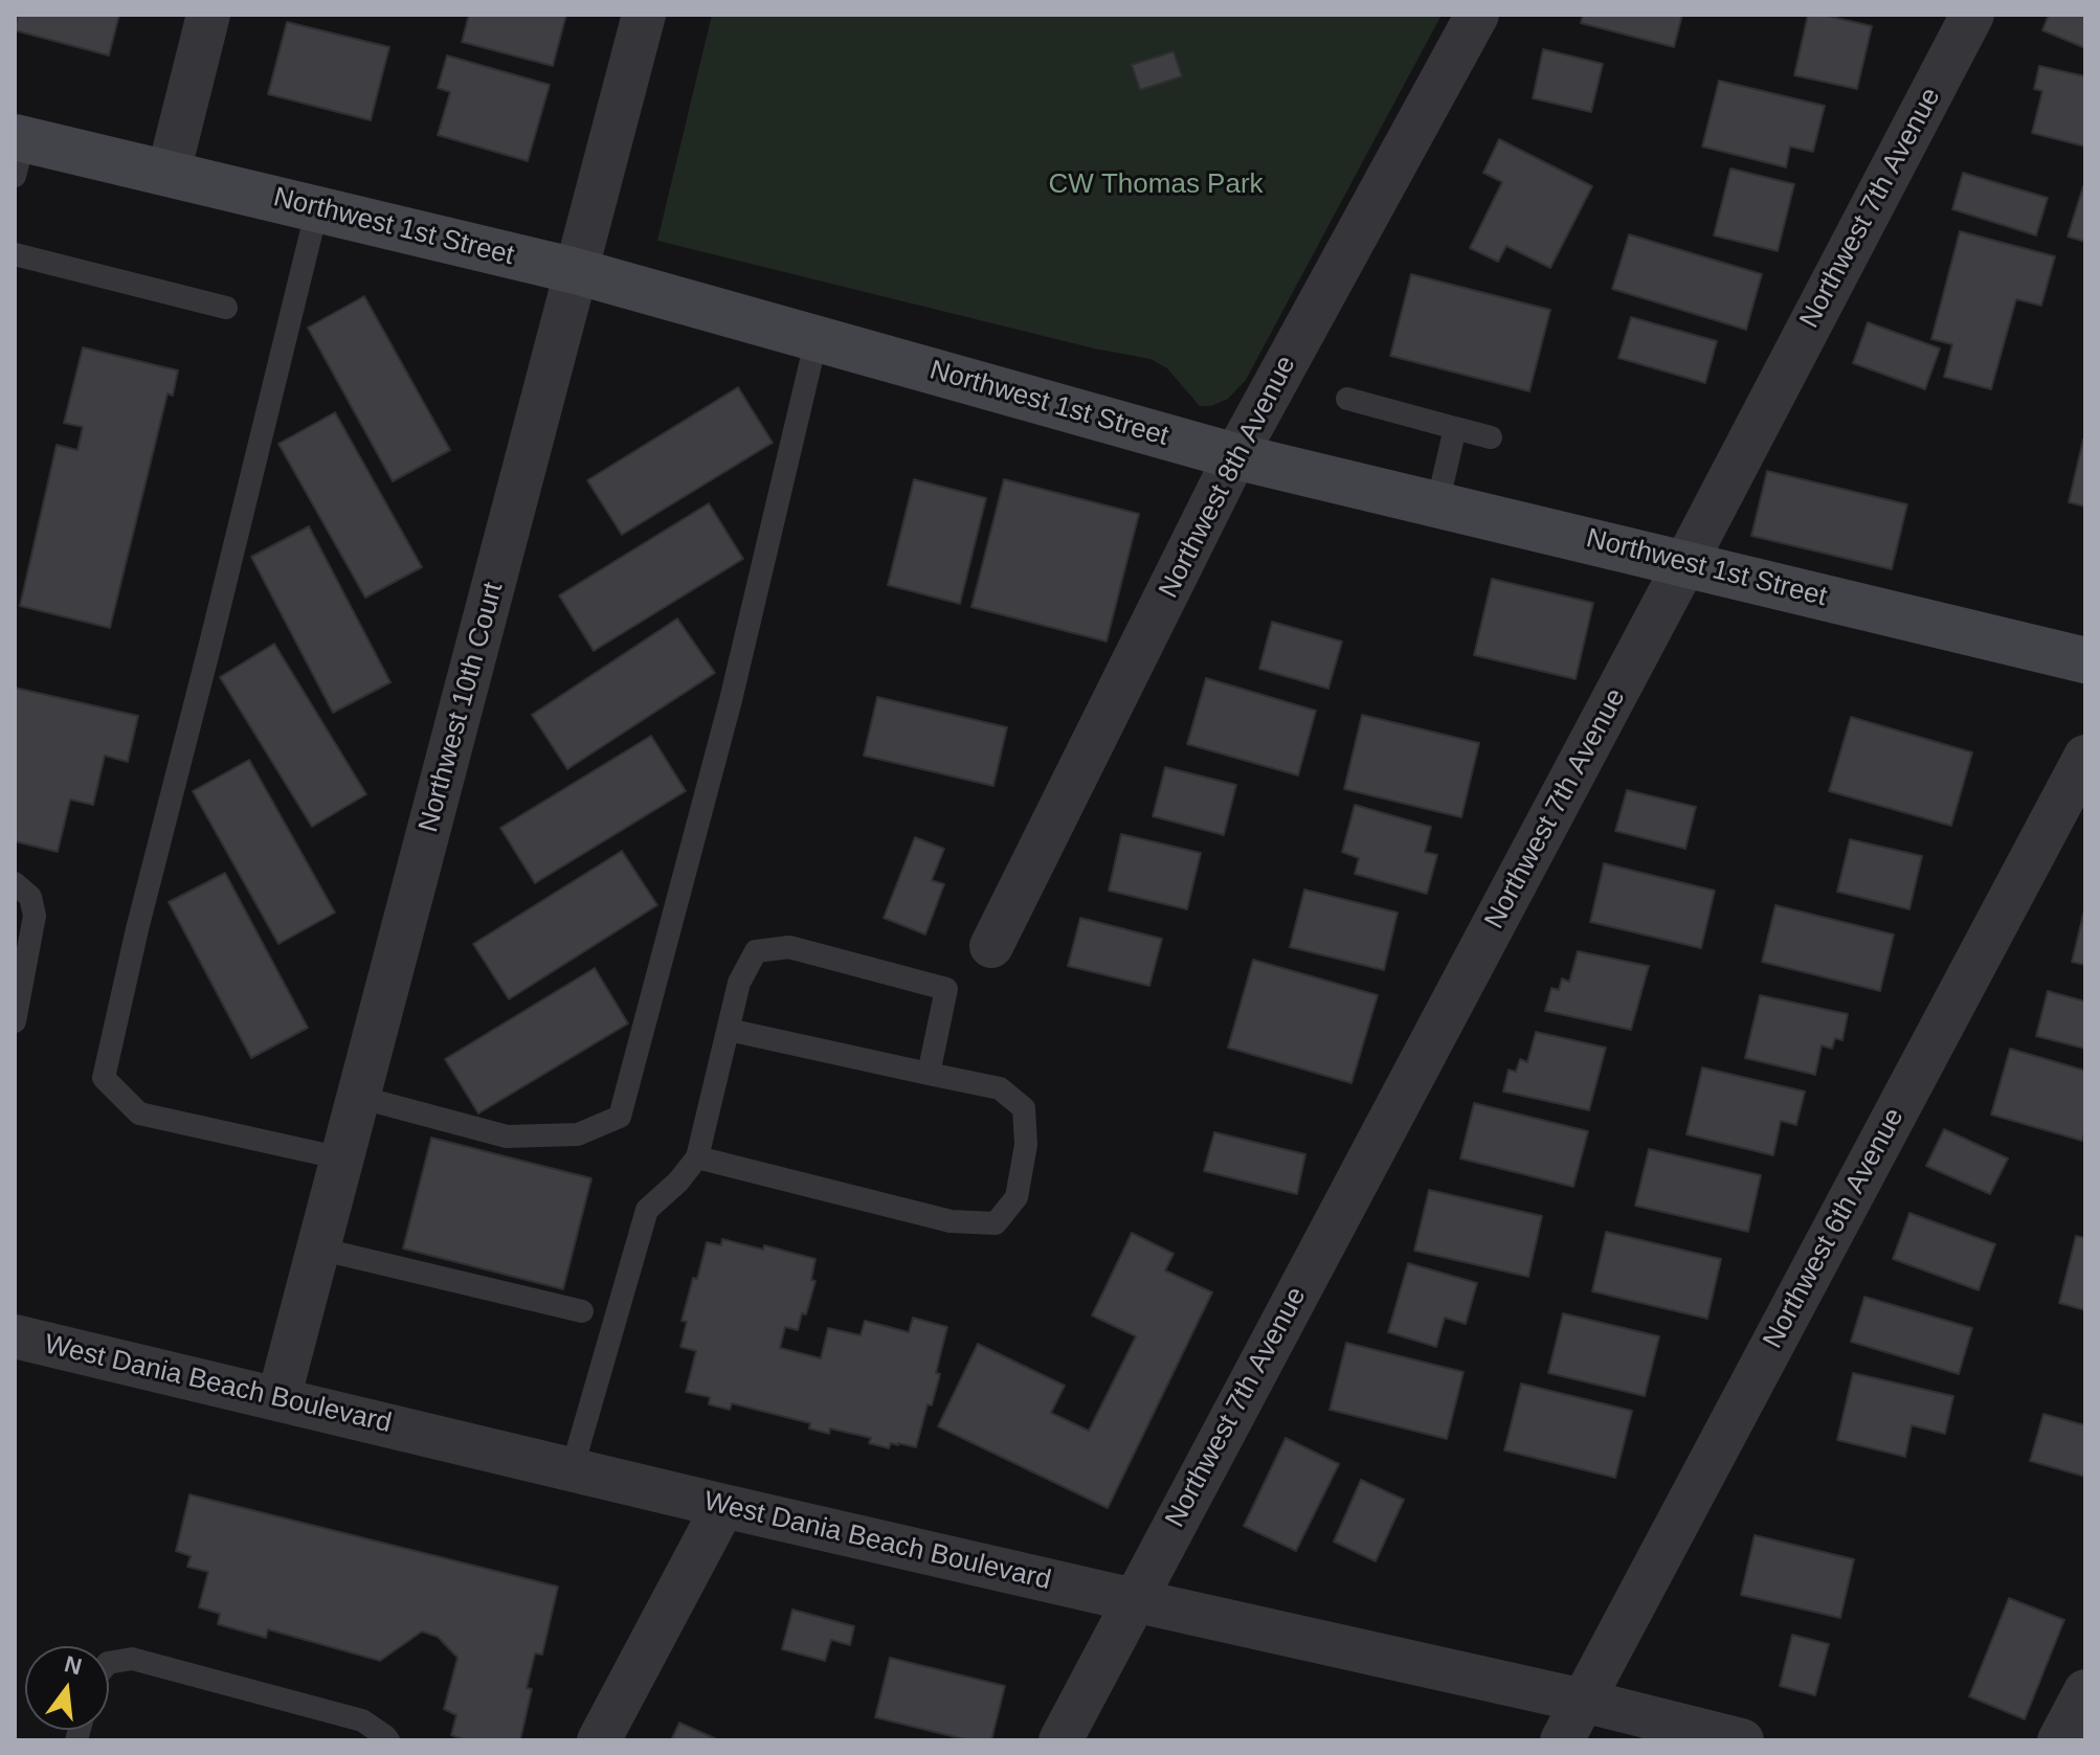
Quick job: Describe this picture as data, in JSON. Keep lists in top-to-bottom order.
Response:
{
  "streets": {
    "street": [
      "Northwest 7th Avenue",
      "Northwest 1st Street",
      "Northwest 8th Avenue",
      "Northwest 10th Court",
      "Northwest 6th Avenue",
      "West Dania Beach Boulevard"
    ]
  },
  "crossings": [
    ["Northwest 7th Avenue", "Northwest 1st Street"],
    ["Northwest 7th Avenue", "West Dania Beach Boulevard"],
    ["Northwest 1st Street", "Northwest 8th Avenue"],
    ["Northwest 1st Street", "Northwest 10th Court"],
    ["Northwest 10th Court", "West Dania Beach Boulevard"],
    ["Northwest 6th Avenue", "West Dania Beach Boulevard"]
  ],
  "parks": ["CW Thomas Park"],
  "north": "top"
}
